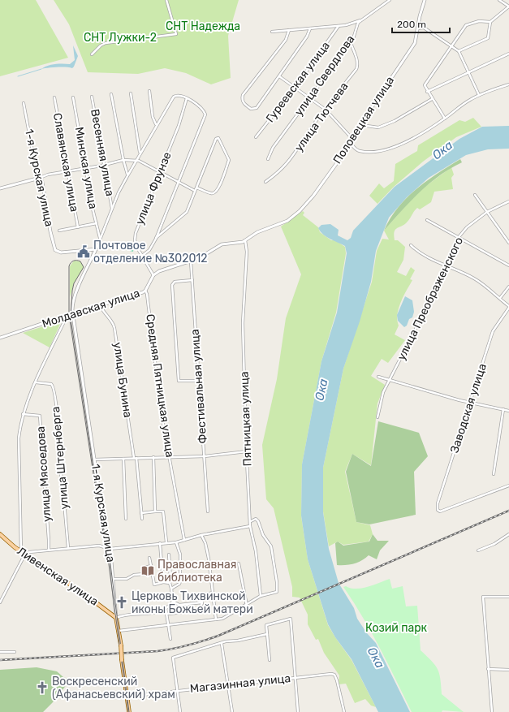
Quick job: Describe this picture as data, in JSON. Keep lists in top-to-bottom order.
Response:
{
  "streets": {
    "main road": ["1-я Курская улица", "Ливенская улица"],
    "street": [
      "улица Свердлова",
      "Гуреевская улица",
      "улица Тютчева",
      "Половецкая улица",
      "Весенняя улица",
      "Славянская улица",
      "Минская улица",
      "улица Фрунзе",
      "улица Преображенского",
      "Молдавская улица",
      "улица Бунина",
      "Средняя Пятницкая улица",
      "Фестивальная улица",
      "Заводская улица",
      "Пятницкая улица",
      "улица Штернберга",
      "улица Мясоедова",
      "Магазинная улица"
    ]
  },
  "crossings": [
    ["улица Свердлова", "улица Тютчева"],
    ["Половецкая улица", "Пятницкая улица"],
    ["1-я Курская улица", "Молдавская улица"],
    ["1-я Курская улица", "Ливенская улица"],
    ["1-я Курская улица", "Магазинная улица"],
    ["улица Фрунзе", "Молдавская улица"],
    ["Молдавская улица", "улица Бунина"],
    ["Молдавская улица", "Средняя Пятницкая улица"]
  ],
  "water": ["Ока"],
  "parks": ["СНТ Надежда", "СНТ Лужки-2", "Козий парк"],
  "places": {
    "public building": ["Почтовое отделение №302012"],
    "library": ["Православная библиотека"],
    "church": ["Церковь Тихвинской иконы Божьей матери", "Воскресенский (Афанасьевский) храм"]
  },
  "scale_bar": "200 m"
}
